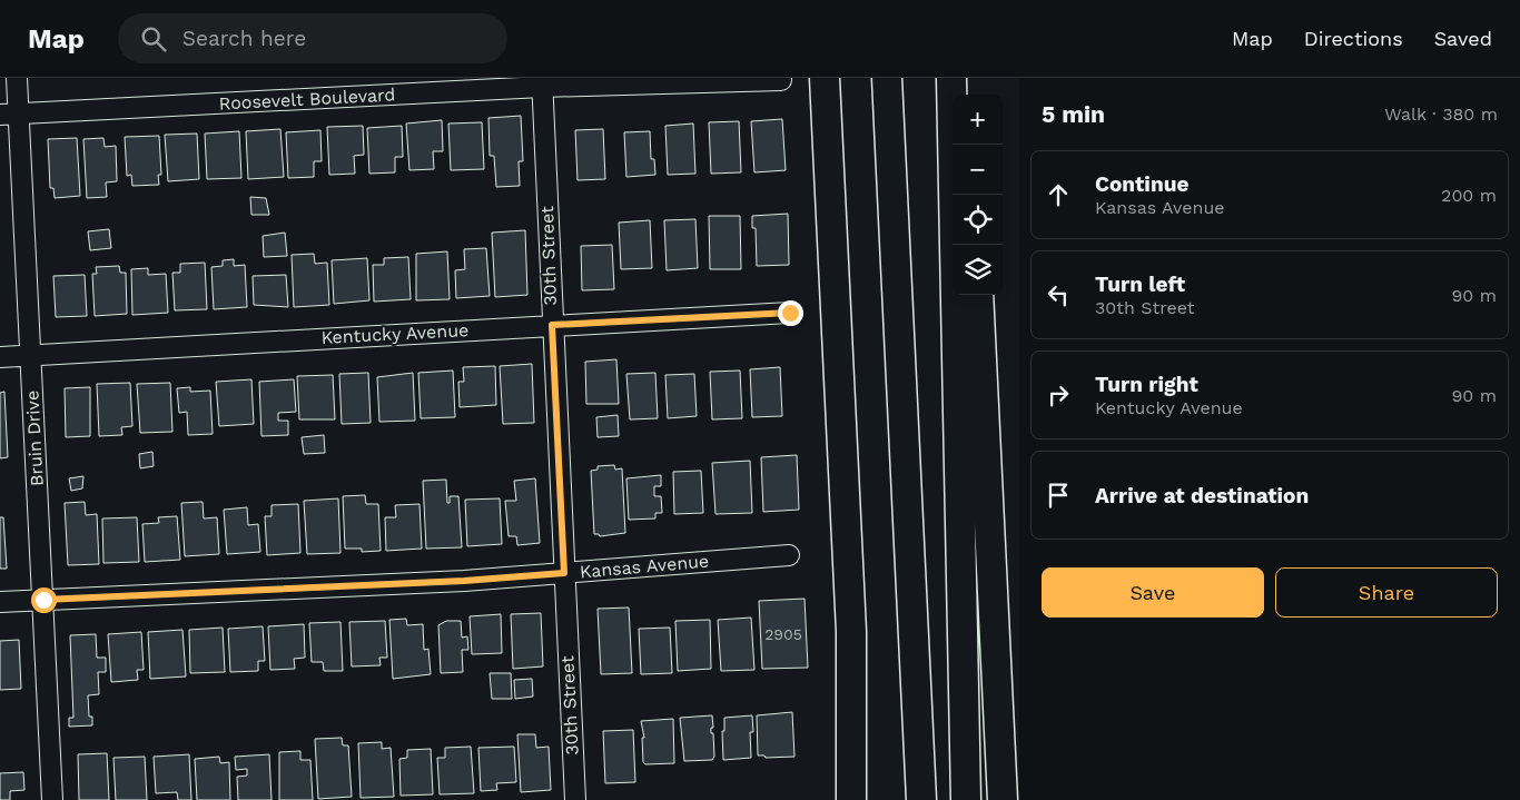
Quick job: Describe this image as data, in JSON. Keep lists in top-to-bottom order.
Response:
{
  "streets": {
    "street": [
      "Roosevelt Boulevard",
      "30th Street",
      "Kentucky Avenue",
      "Bruin Drive",
      "Kansas Avenue"
    ]
  },
  "crossings": [
    ["Roosevelt Boulevard", "30th Street"],
    ["Roosevelt Boulevard", "Bruin Drive"],
    ["30th Street", "Kentucky Avenue"],
    ["30th Street", "Kansas Avenue"],
    ["Kentucky Avenue", "Bruin Drive"],
    ["Bruin Drive", "Kansas Avenue"]
  ],
  "house_numbers": ["2905"],
  "page": {
    "header": "Map",
    "search": "Search here",
    "nav": ["Map", "Directions", "Saved"],
    "heading": ["5 min", "Walk · 380 m"],
    "map_buttons": ["+", "−"],
    "list": [
      ["Continue", "Kansas Avenue", "200 m"],
      ["Turn left", "30th Street", "90 m"],
      ["Turn right", "Kentucky Avenue", "90 m"],
      "Arrive at destination"
    ],
    "buttons": ["Save", "Share"]
  }
}
